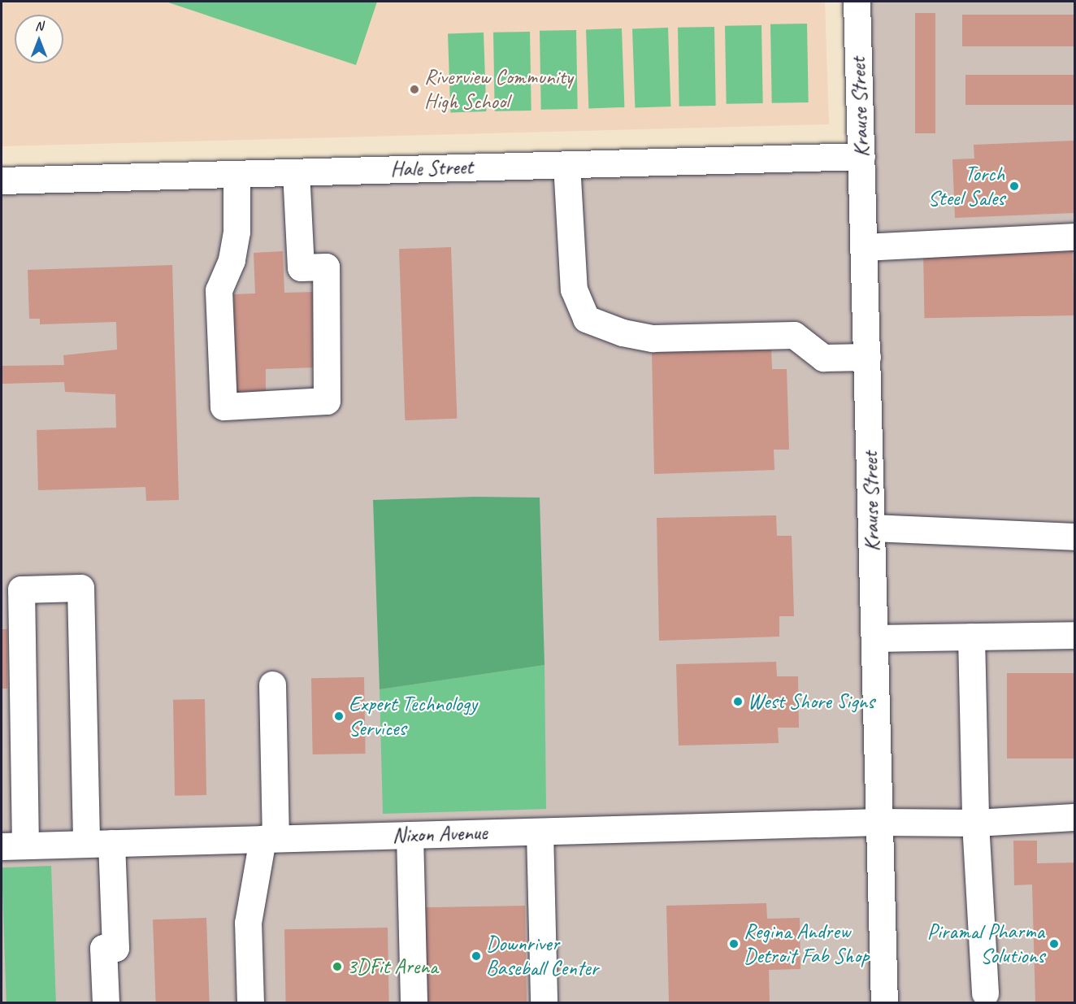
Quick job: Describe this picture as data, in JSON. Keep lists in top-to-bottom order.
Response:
{
  "streets": {
    "street": ["Krause Street", "Hale Street", "Nixon Avenue"]
  },
  "crossings": [
    ["Krause Street", "Hale Street"],
    ["Krause Street", "Nixon Avenue"]
  ],
  "places": [
    "Riverview Community High School",
    "Torch Steel Sales",
    "West Shore Signs",
    "Expert Technology Services",
    "Regina Andrew Detroit Fab Shop",
    "Piramal Pharma Solutions",
    "Downriver Baseball Center",
    "3DFit Arena"
  ],
  "north": "top"
}
